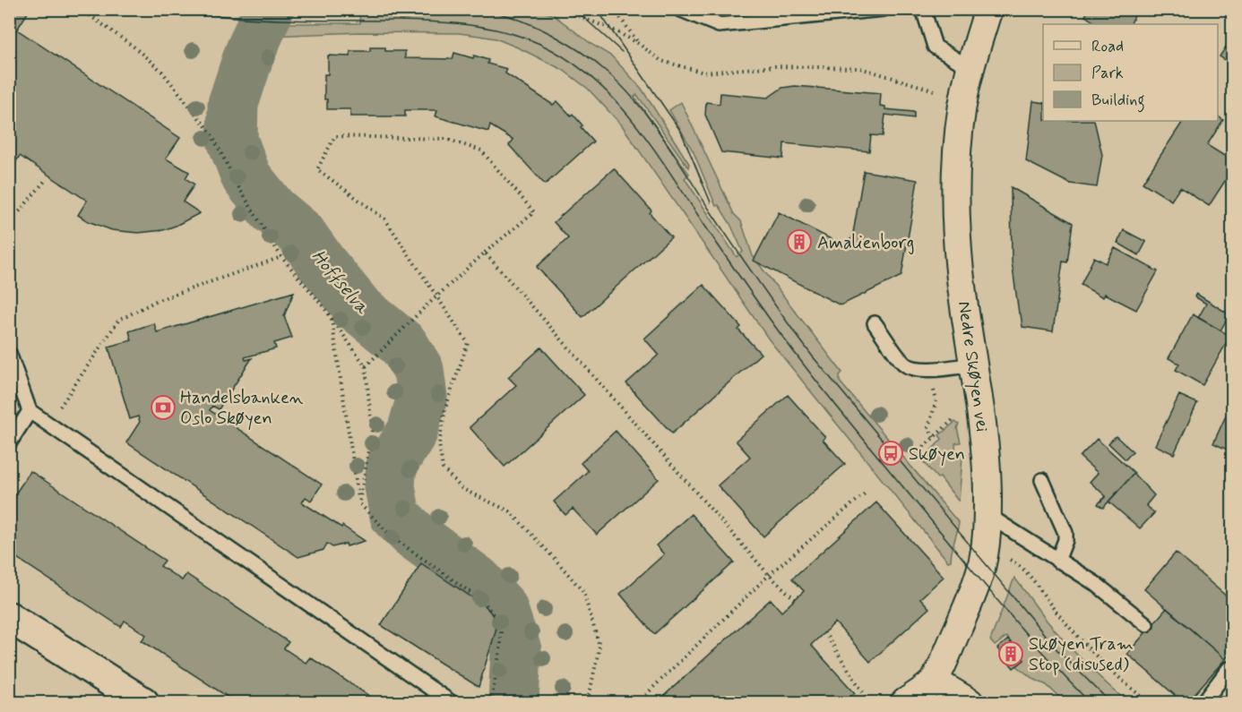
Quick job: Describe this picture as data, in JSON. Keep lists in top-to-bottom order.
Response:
{
  "streets": {
    "street": ["Nedre Skøyen vei"]
  },
  "water": ["Hoffselva"],
  "places": {
    "building": ["Amalienborg", "Skøyen Tram Stop (disused)"],
    "bank": ["Handelsbanken Oslo Skøyen"],
    "bus stop": ["Skøyen"]
  },
  "legend": ["Road", "Park", "Building"]
}
